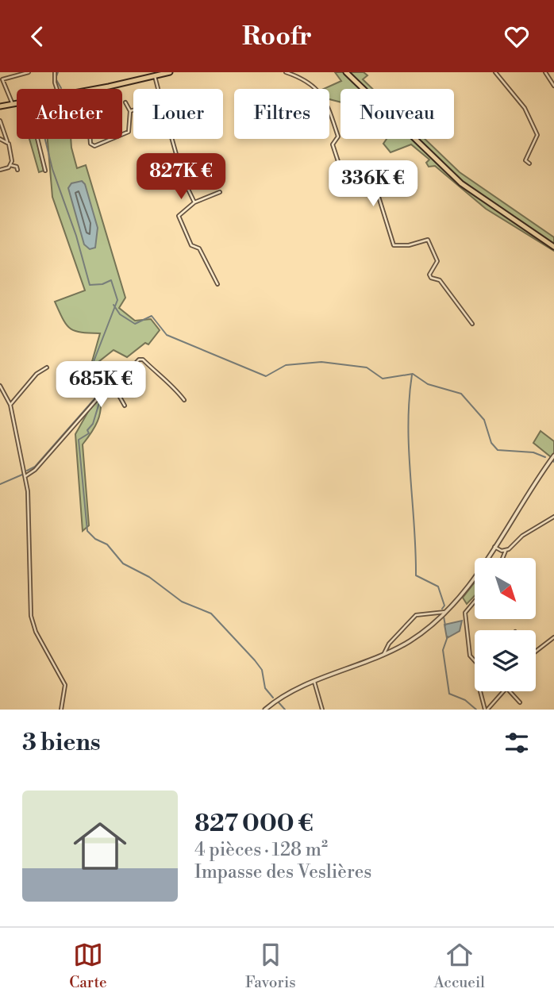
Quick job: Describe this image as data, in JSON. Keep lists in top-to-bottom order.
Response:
{
  "north": "bottom right",
  "page": {
    "header": "Roofr",
    "chip": [
      "Acheter",
      "Louer",
      "Filtres",
      "Nouveau"
    ],
    "price": ["827K €", "336K €", "685K €"],
    "heading": "3 biens",
    "list": [
      {
        "name": "827 000 €",
        "note": "4 pièces · 128 m² · Impasse des Veslières"
      }
    ],
    "tabs": ["Carte", "Favoris", "Accueil"]
  }
}
